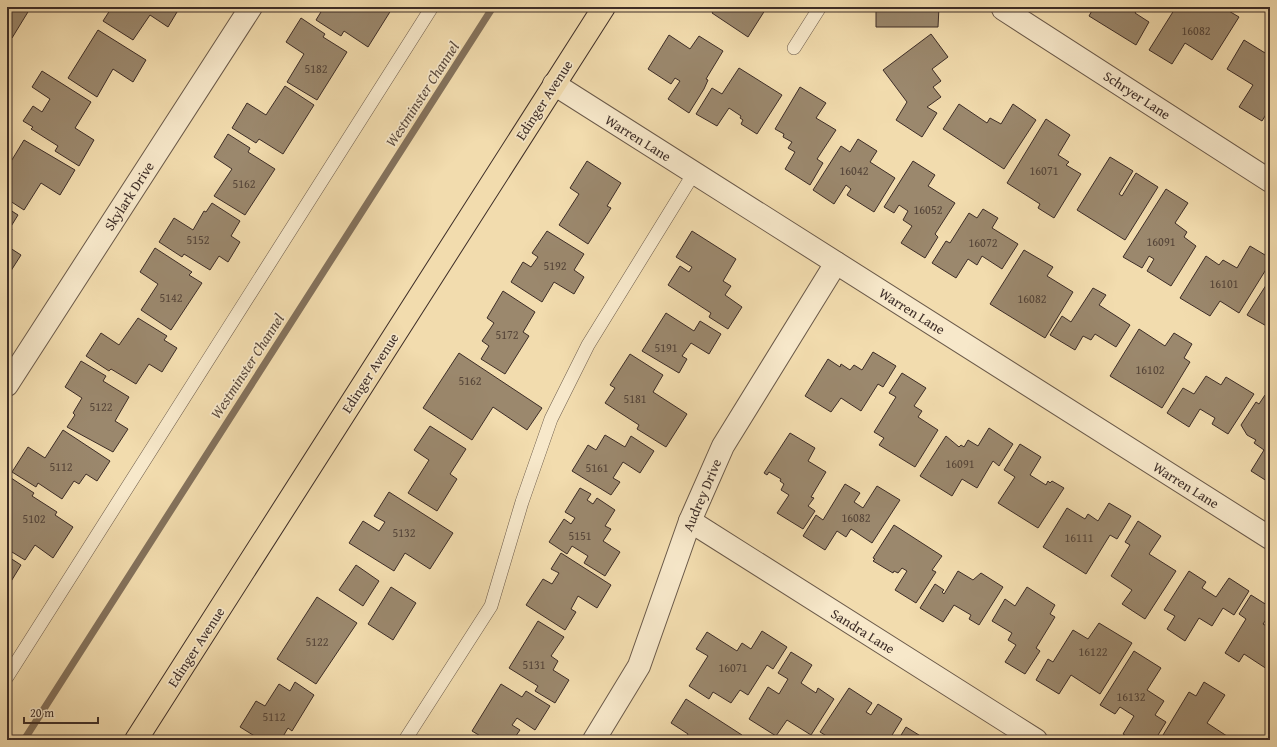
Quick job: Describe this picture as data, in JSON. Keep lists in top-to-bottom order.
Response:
{
  "streets": {
    "main road": ["Edinger Avenue"],
    "street": [
      "Schryer Lane",
      "Warren Lane",
      "Skylark Drive",
      "Audrey Drive",
      "Sandra Lane"
    ]
  },
  "crossings": [
    ["Edinger Avenue", "Warren Lane"],
    ["Warren Lane", "Audrey Drive"],
    ["Audrey Drive", "Sandra Lane"]
  ],
  "water": ["Westminster Channel"],
  "house_numbers": [
    "16082",
    "5182",
    "16042",
    "16071",
    "5162",
    "16052",
    "5152",
    "16091",
    "16072",
    "5192",
    "16101",
    "5142",
    "16082",
    "5172",
    "5191",
    "16102",
    "5162",
    "5181",
    "5122",
    "16091",
    "5112",
    "5161",
    "16082",
    "5102",
    "5132",
    "5151",
    "16111",
    "5122",
    "16122",
    "5131",
    "16071",
    "16132",
    "5112"
  ],
  "scale_bar": "20 m"
}
